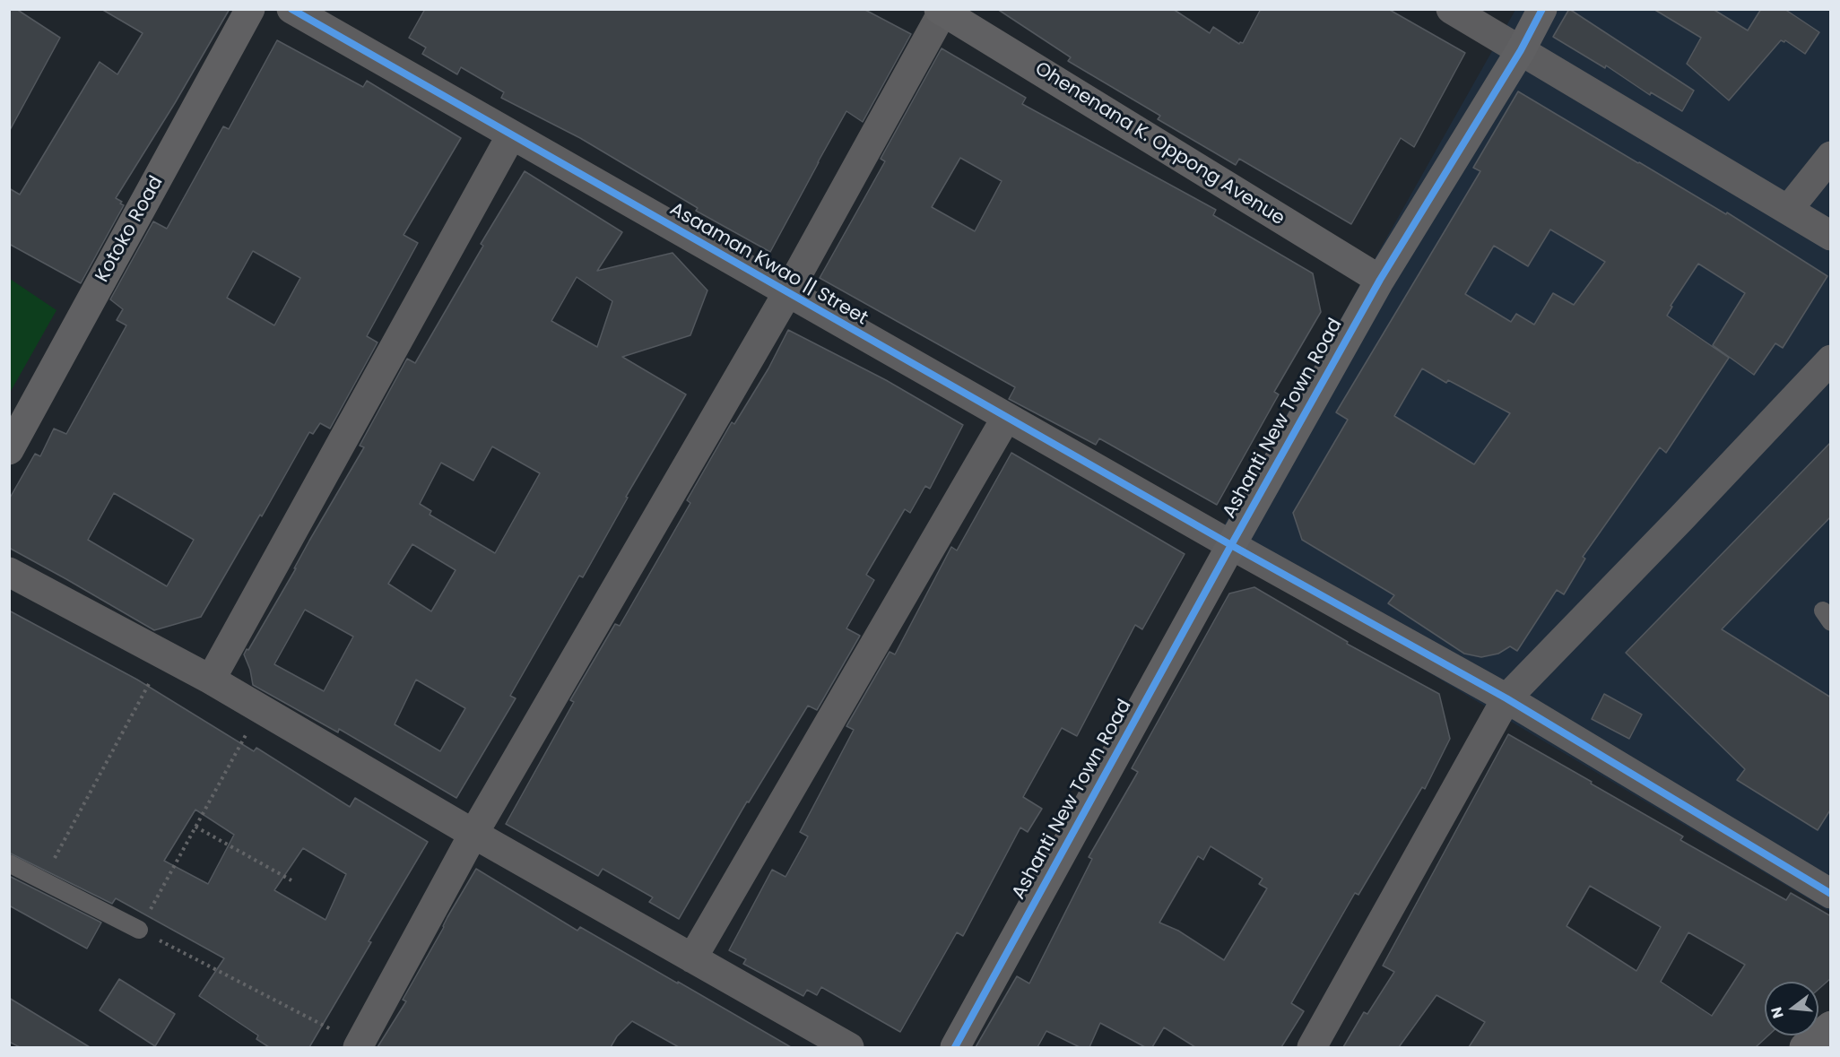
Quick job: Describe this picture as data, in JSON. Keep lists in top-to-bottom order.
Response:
{
  "streets": {
    "street": [
      "Ohenenana K. Oppong Avenue",
      "Kotoko Road",
      "Asaaman Kwao || Street",
      "Ashanti New Town Road"
    ]
  },
  "crossings": [
    ["Ohenenana K. Oppong Avenue", "Ashanti New Town Road"],
    ["Asaaman Kwao || Street", "Ashanti New Town Road"]
  ],
  "north": "left"
}
